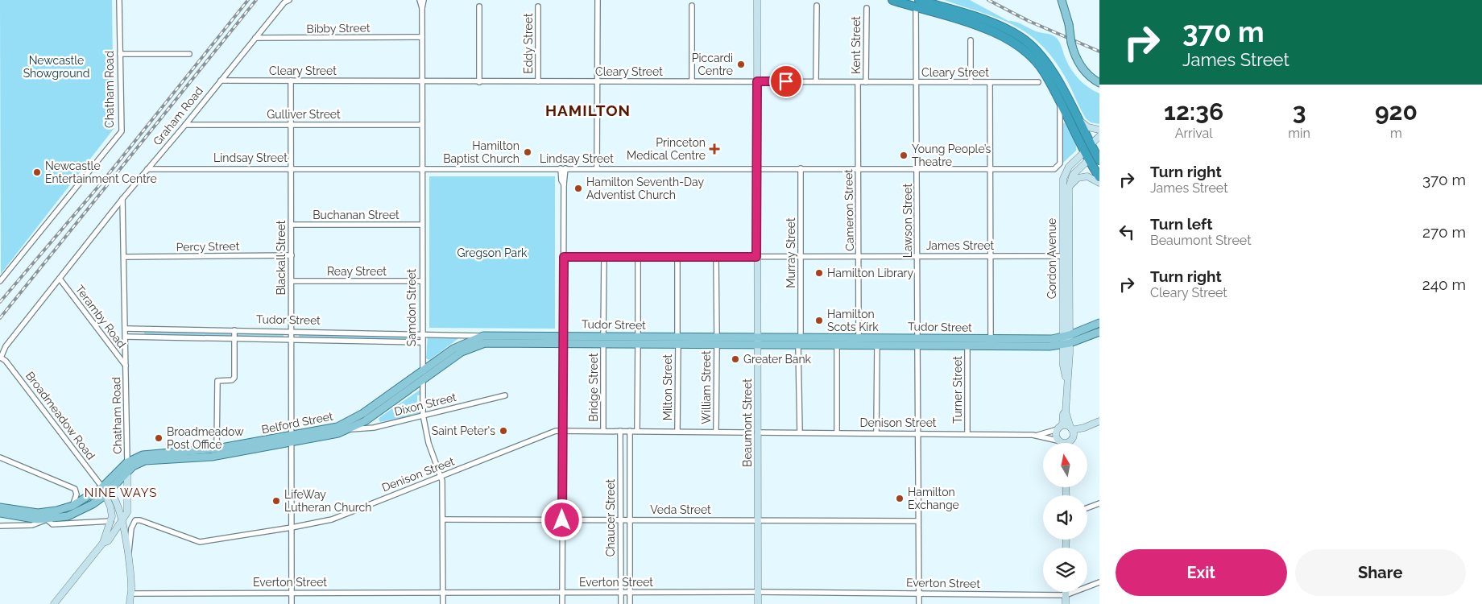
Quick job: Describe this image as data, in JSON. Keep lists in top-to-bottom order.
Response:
{
  "streets": {
    "main road": [
      "Gordon Avenue",
      "Tudor Street",
      "Belford Street",
      "Beaumont Street"
    ],
    "street": [
      "Bibby Street",
      "Eddy Street",
      "Kent Street",
      "Cleary Street",
      "Chatham Road",
      "Gulliver Street",
      "Graham Road",
      "Lindsay Street",
      "Cameron Street",
      "Buchanan Street",
      "Lawson Street",
      "James Street",
      "Percy Street",
      "Murray Street",
      "Blackall Street",
      "Reay Street",
      "Samdon Street",
      "Teramby Road",
      "Bridge Street",
      "Milton Street",
      "William Street",
      "Turner Street",
      "Dixon Street",
      "Broadmeadow Road",
      "Denison Street",
      "Veda Street",
      "Chaucer Street",
      "Everton Street"
    ]
  },
  "crossings": [
    ["Bibby Street", "Graham Road"],
    ["Bibby Street", "Samdon Street"],
    ["Eddy Street", "Cleary Street"],
    ["Kent Street", "Cleary Street"],
    ["Cleary Street", "Graham Road"],
    ["Cleary Street", "Cameron Street"],
    ["Cleary Street", "Lawson Street"],
    ["Cleary Street", "Blackall Street"],
    ["Cleary Street", "Samdon Street"],
    ["Cleary Street", "Beaumont Street"],
    ["Chatham Road", "Graham Road"],
    ["Chatham Road", "Percy Street"],
    ["Chatham Road", "Teramby Road"],
    ["Chatham Road", "Tudor Street"],
    ["Chatham Road", "Belford Street"],
    ["Gulliver Street", "Graham Road"],
    ["Gulliver Street", "Blackall Street"],
    ["Gulliver Street", "Samdon Street"],
    ["Graham Road", "Lindsay Street"],
    ["Graham Road", "Teramby Road"],
    ["Graham Road", "Broadmeadow Road"],
    ["Lindsay Street", "Cameron Street"],
    ["Lindsay Street", "Lawson Street"],
    ["Lindsay Street", "Murray Street"],
    ["Lindsay Street", "Blackall Street"],
    ["Lindsay Street", "Samdon Street"],
    ["Lindsay Street", "Beaumont Street"],
    ["Cameron Street", "James Street"],
    ["Cameron Street", "Tudor Street"],
    ["Buchanan Street", "Blackall Street"],
    ["Buchanan Street", "Samdon Street"],
    ["Lawson Street", "James Street"],
    ["Lawson Street", "Tudor Street"],
    ["Lawson Street", "Denison Street"],
    ["Lawson Street", "Veda Street"],
    ["Lawson Street", "Everton Street"],
    ["James Street", "Murray Street"],
    ["James Street", "Gordon Avenue"],
    ["James Street", "Beaumont Street"],
    ["Percy Street", "Blackall Street"],
    ["Murray Street", "Tudor Street"],
    ["Blackall Street", "Reay Street"],
    ["Blackall Street", "Tudor Street"],
    ["Blackall Street", "Belford Street"],
    ["Blackall Street", "Denison Street"],
    ["Blackall Street", "Everton Street"],
    ["Gordon Avenue", "Tudor Street"],
    ["Gordon Avenue", "Denison Street"],
    ["Reay Street", "Samdon Street"],
    ["Samdon Street", "Tudor Street"],
    ["Samdon Street", "Dixon Street"],
    ["Samdon Street", "Belford Street"],
    ["Samdon Street", "Denison Street"],
    ["Samdon Street", "Veda Street"],
    ["Samdon Street", "Everton Street"],
    ["Tudor Street", "Bridge Street"],
    ["Tudor Street", "Milton Street"],
    ["Tudor Street", "William Street"],
    ["Tudor Street", "Turner Street"],
    ["Tudor Street", "Belford Street"],
    ["Tudor Street", "Beaumont Street"],
    ["Bridge Street", "Denison Street"],
    ["Milton Street", "Denison Street"],
    ["William Street", "Denison Street"],
    ["Turner Street", "Denison Street"],
    ["Dixon Street", "Belford Street"],
    ["Broadmeadow Road", "Belford Street"],
    ["Beaumont Street", "Denison Street"],
    ["Beaumont Street", "Veda Street"],
    ["Beaumont Street", "Everton Street"],
    ["Denison Street", "Chaucer Street"],
    ["Veda Street", "Chaucer Street"],
    ["Chaucer Street", "Everton Street"]
  ],
  "districts": ["HAMILTON", "NINE WAYS"],
  "parks": ["Newcastle Showground", "Gregson Park"],
  "places": {
    "other": [
      "Piccardi Centre",
      "Hamilton Baptist Church",
      "Young People’s Theatre",
      "Newcastle Entertainment Centre",
      "Hamilton Seventh-Day Adventist Church",
      "Hamilton Library",
      "Hamilton Scots Kirk",
      "Greater Bank",
      "Saint Peter's",
      "Broadmeadow Post Office",
      "Hamilton Exchange",
      "LifeWay Lutheran Church"
    ],
    "health": ["Princeton Medical Centre"]
  },
  "north": "top",
  "page": {
    "turn": ["370 m", "James Street"],
    "eta": [
      "12:36",
      "Arrival",
      "3",
      "min",
      "920",
      "m"
    ],
    "list": [
      {
        "name": "Turn right",
        "note": "James Street",
        "value": "370 m"
      },
      {
        "name": "Turn left",
        "note": "Beaumont Street",
        "value": "270 m"
      },
      {
        "name": "Turn right",
        "note": "Cleary Street",
        "value": "240 m"
      }
    ],
    "buttons": ["Exit", "Share"]
  }
}
